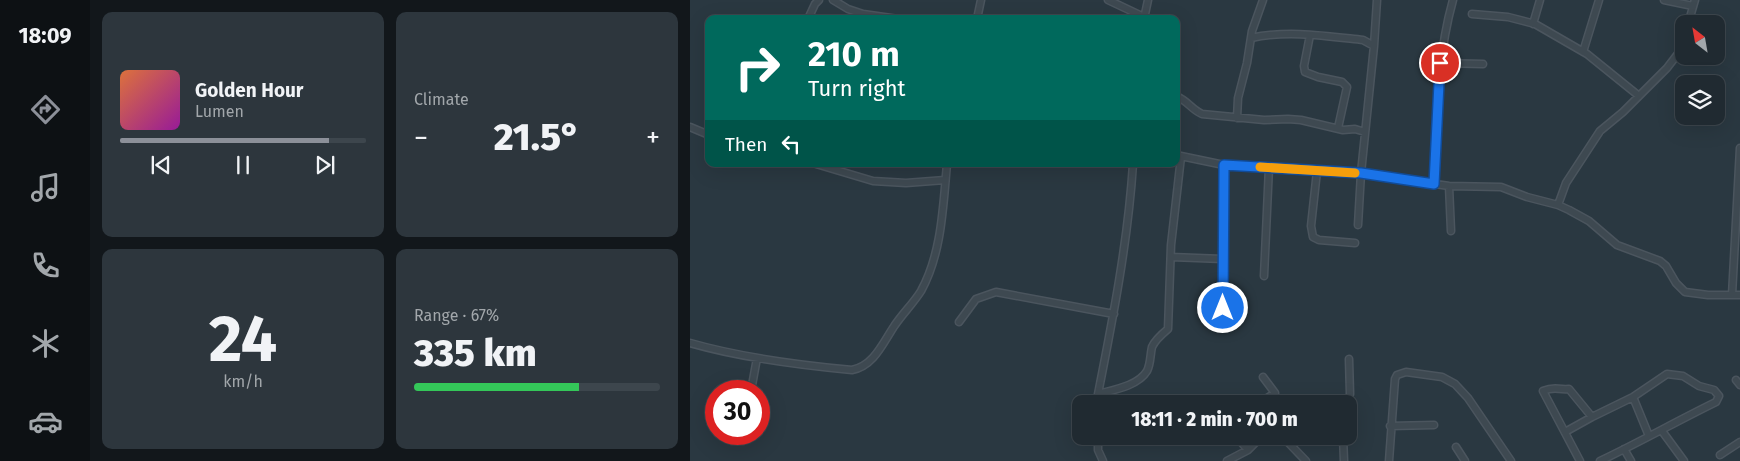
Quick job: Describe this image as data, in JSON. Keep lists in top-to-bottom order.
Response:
{
  "north": "top left",
  "page": {
    "tabs": "18:09",
    "tile": [
      "Climate",
      ["24", "km/h"],
      ["Range · 67%", "335 km"]
    ],
    "turn": ["210 m", "Turn right"],
    "song": ["Golden Hour", "Lumen"],
    "heat": ["−", "21.5°", "+"],
    "then": "Then",
    "limit": "30",
    "trip": "18:11 · 2 min · 700 m"
  }
}
